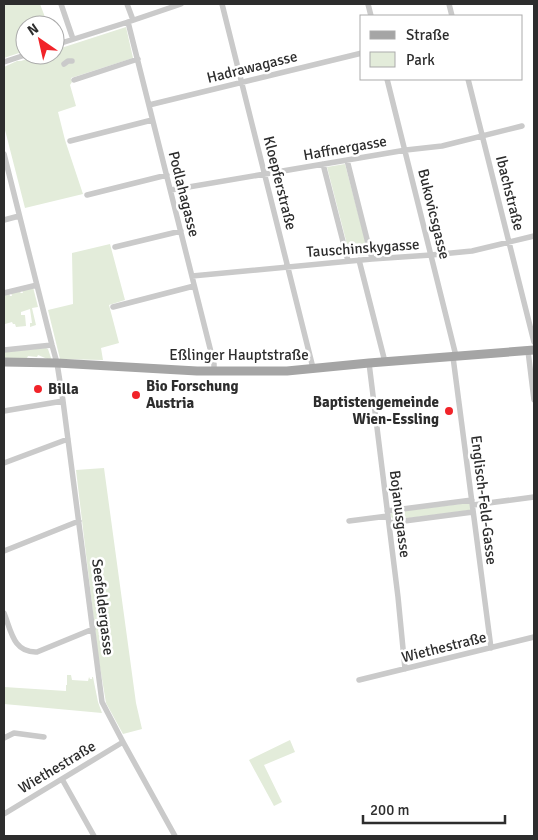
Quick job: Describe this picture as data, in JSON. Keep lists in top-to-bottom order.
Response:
{
  "streets": {
    "main road": ["Eßlinger Hauptstraße"],
    "street": [
      "Hadrawagasse",
      "Haffnergasse",
      "Kloepferstraße",
      "Ibachstraße",
      "Podlahagasse",
      "Bukovicsgasse",
      "Tauschinskygasse",
      "Englisch-Feld-Gasse",
      "Bojanusgasse",
      "Seefeldergasse",
      "Wiethestraße"
    ]
  },
  "crossings": [
    ["Hadrawagasse", "Kloepferstraße"],
    ["Hadrawagasse", "Podlahagasse"],
    ["Haffnergasse", "Kloepferstraße"],
    ["Haffnergasse", "Ibachstraße"],
    ["Haffnergasse", "Podlahagasse"],
    ["Haffnergasse", "Bukovicsgasse"],
    ["Kloepferstraße", "Tauschinskygasse"],
    ["Kloepferstraße", "Eßlinger Hauptstraße"],
    ["Ibachstraße", "Tauschinskygasse"],
    ["Podlahagasse", "Tauschinskygasse"],
    ["Podlahagasse", "Eßlinger Hauptstraße"],
    ["Bukovicsgasse", "Tauschinskygasse"],
    ["Bukovicsgasse", "Eßlinger Hauptstraße"],
    ["Bukovicsgasse", "Englisch-Feld-Gasse"],
    ["Eßlinger Hauptstraße", "Englisch-Feld-Gasse"],
    ["Eßlinger Hauptstraße", "Bojanusgasse"],
    ["Eßlinger Hauptstraße", "Seefeldergasse"],
    ["Englisch-Feld-Gasse", "Wiethestraße"],
    ["Bojanusgasse", "Wiethestraße"],
    ["Seefeldergasse", "Wiethestraße"]
  ],
  "places": ["Billa", "Bio Forschung Austria", "Baptistengemeinde Wien-Essling"],
  "legend": ["Straße", "Park"],
  "scale_bar": "200 m",
  "north": "top left"
}
